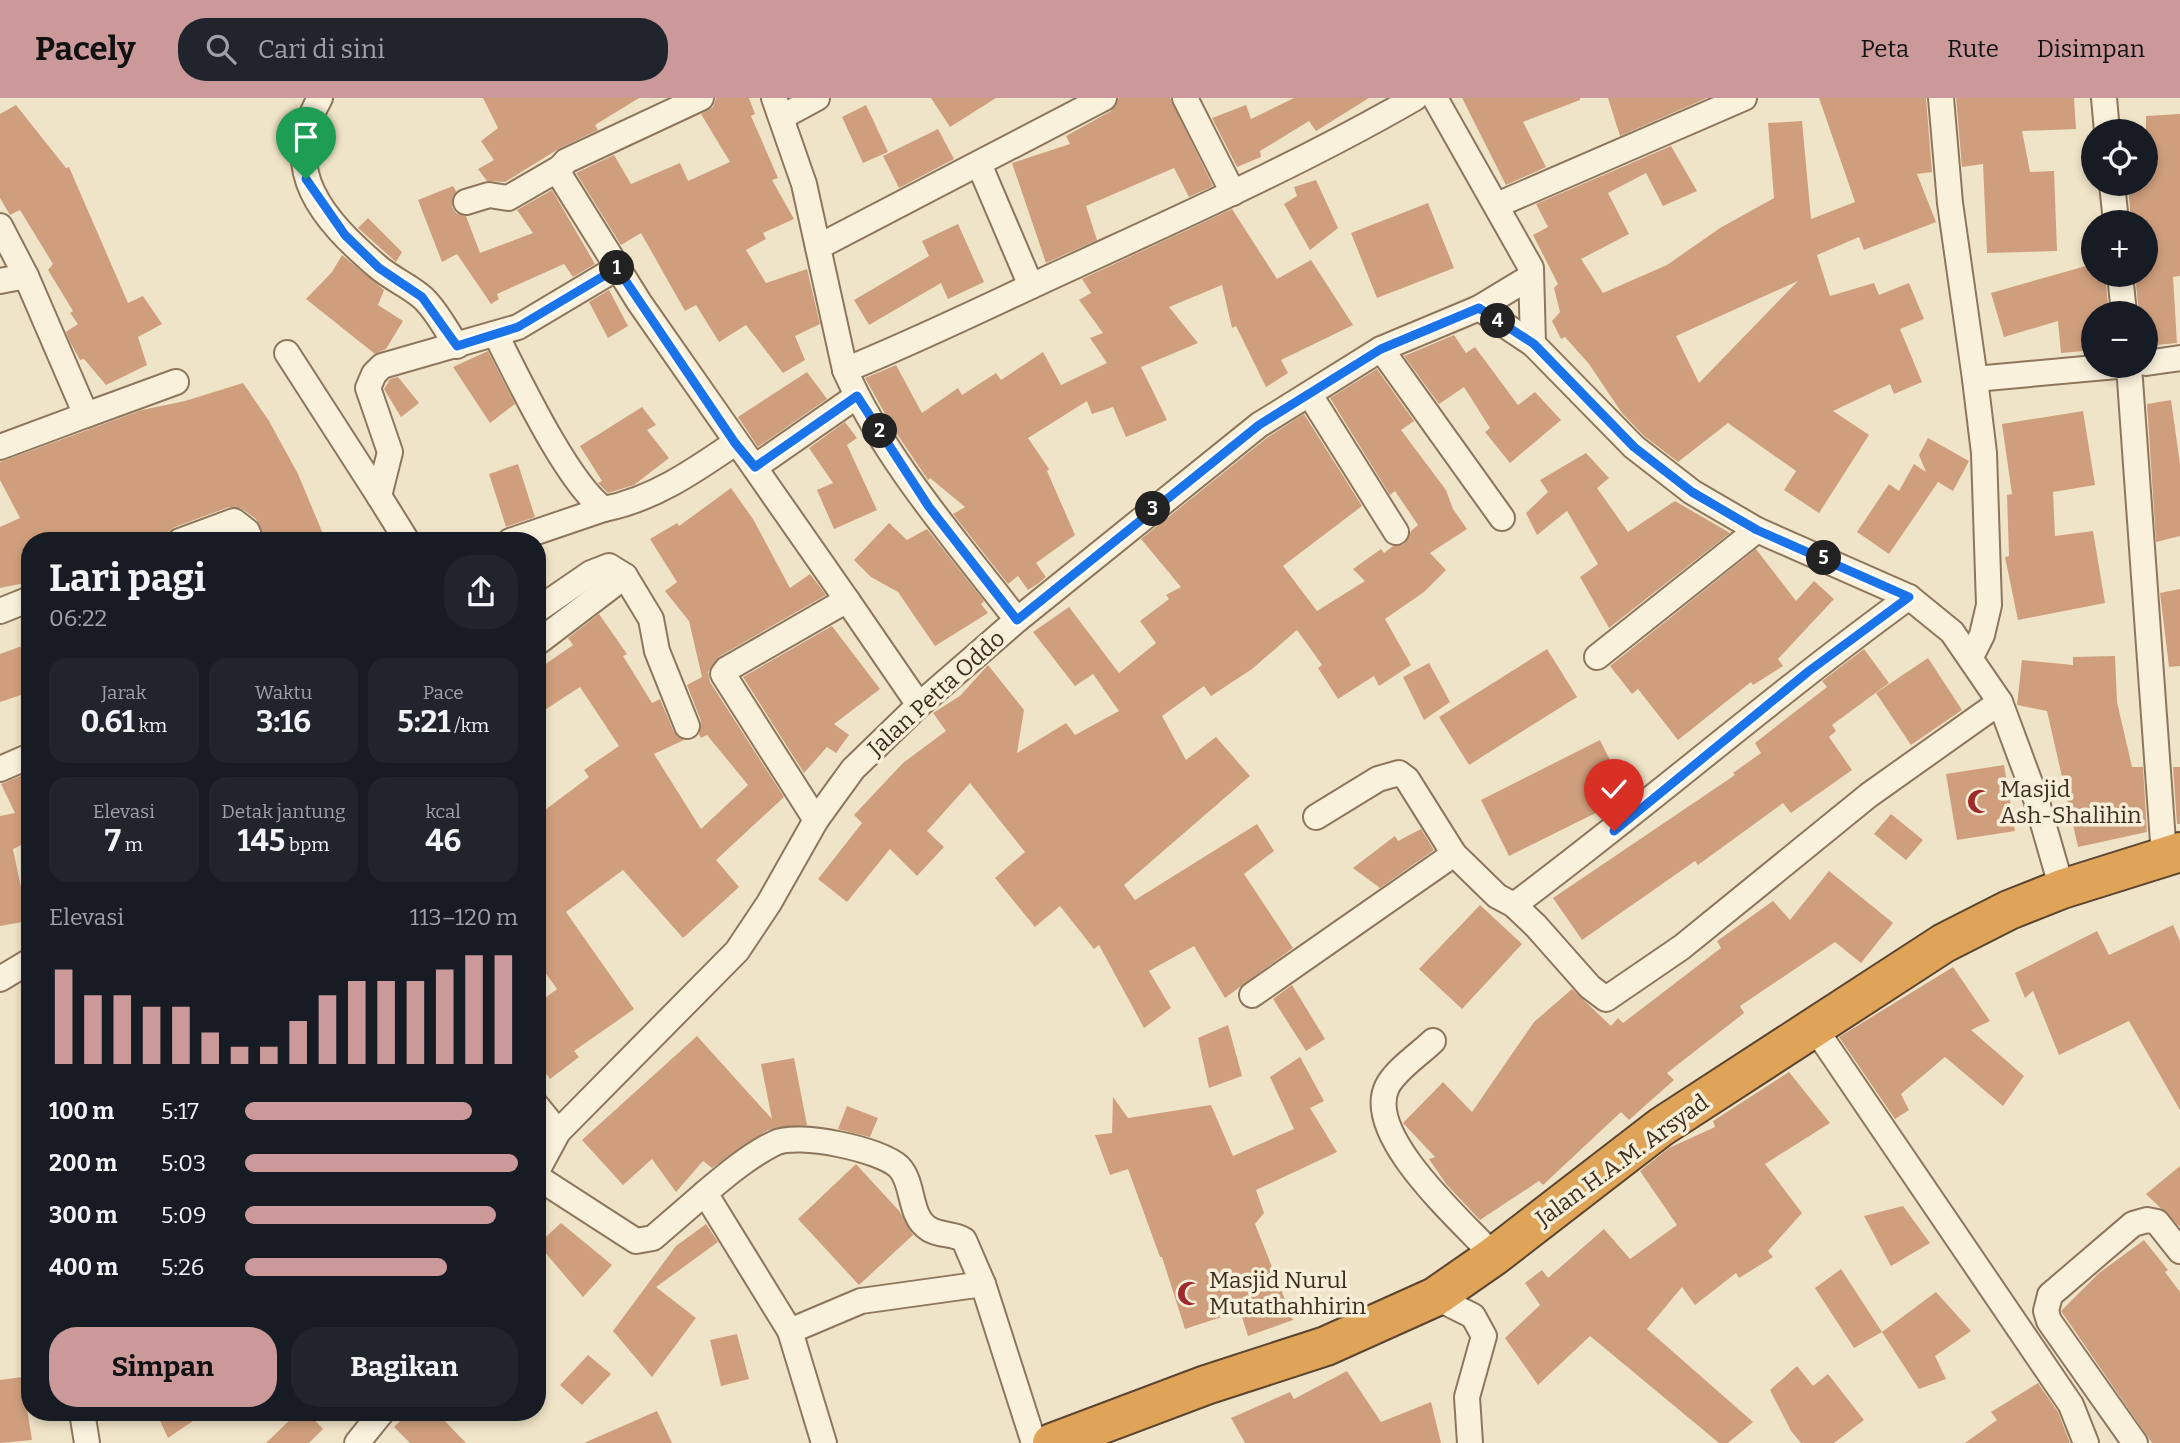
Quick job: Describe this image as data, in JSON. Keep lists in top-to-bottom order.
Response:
{
  "streets": {
    "highway": ["Jalan H.A.M. Arsyad"],
    "street": ["Jalan Petta Oddo"]
  },
  "places": {
    "mosque": ["Masjid Ash-Shalihin", "Masjid Nurul Mutathahhirin"]
  },
  "page": {
    "header": "Pacely",
    "search": "Cari di sini",
    "nav": ["Peta", "Rute", "Disimpan"],
    "map_buttons": ["+", "−"],
    "pins": [
      "1",
      "4",
      "2",
      "3",
      "5"
    ],
    "heading": ["Lari pagi", "06:22"],
    "stats": [
      ["Jarak", "0.61 km"],
      ["Waktu", "3:16"],
      ["Pace", "5:21 /km"],
      ["Elevasi", "7 m"],
      ["Detak jantung", "145 bpm"],
      ["kcal", "46"]
    ],
    "chart": ["Elevasi", "113–120 m"],
    "list": [
      {
        "name": "100 m",
        "note": "5:17"
      },
      {
        "name": "200 m",
        "note": "5:03"
      },
      {
        "name": "300 m",
        "note": "5:09"
      },
      {
        "name": "400 m",
        "note": "5:26"
      }
    ],
    "buttons": ["Simpan", "Bagikan"]
  }
}
